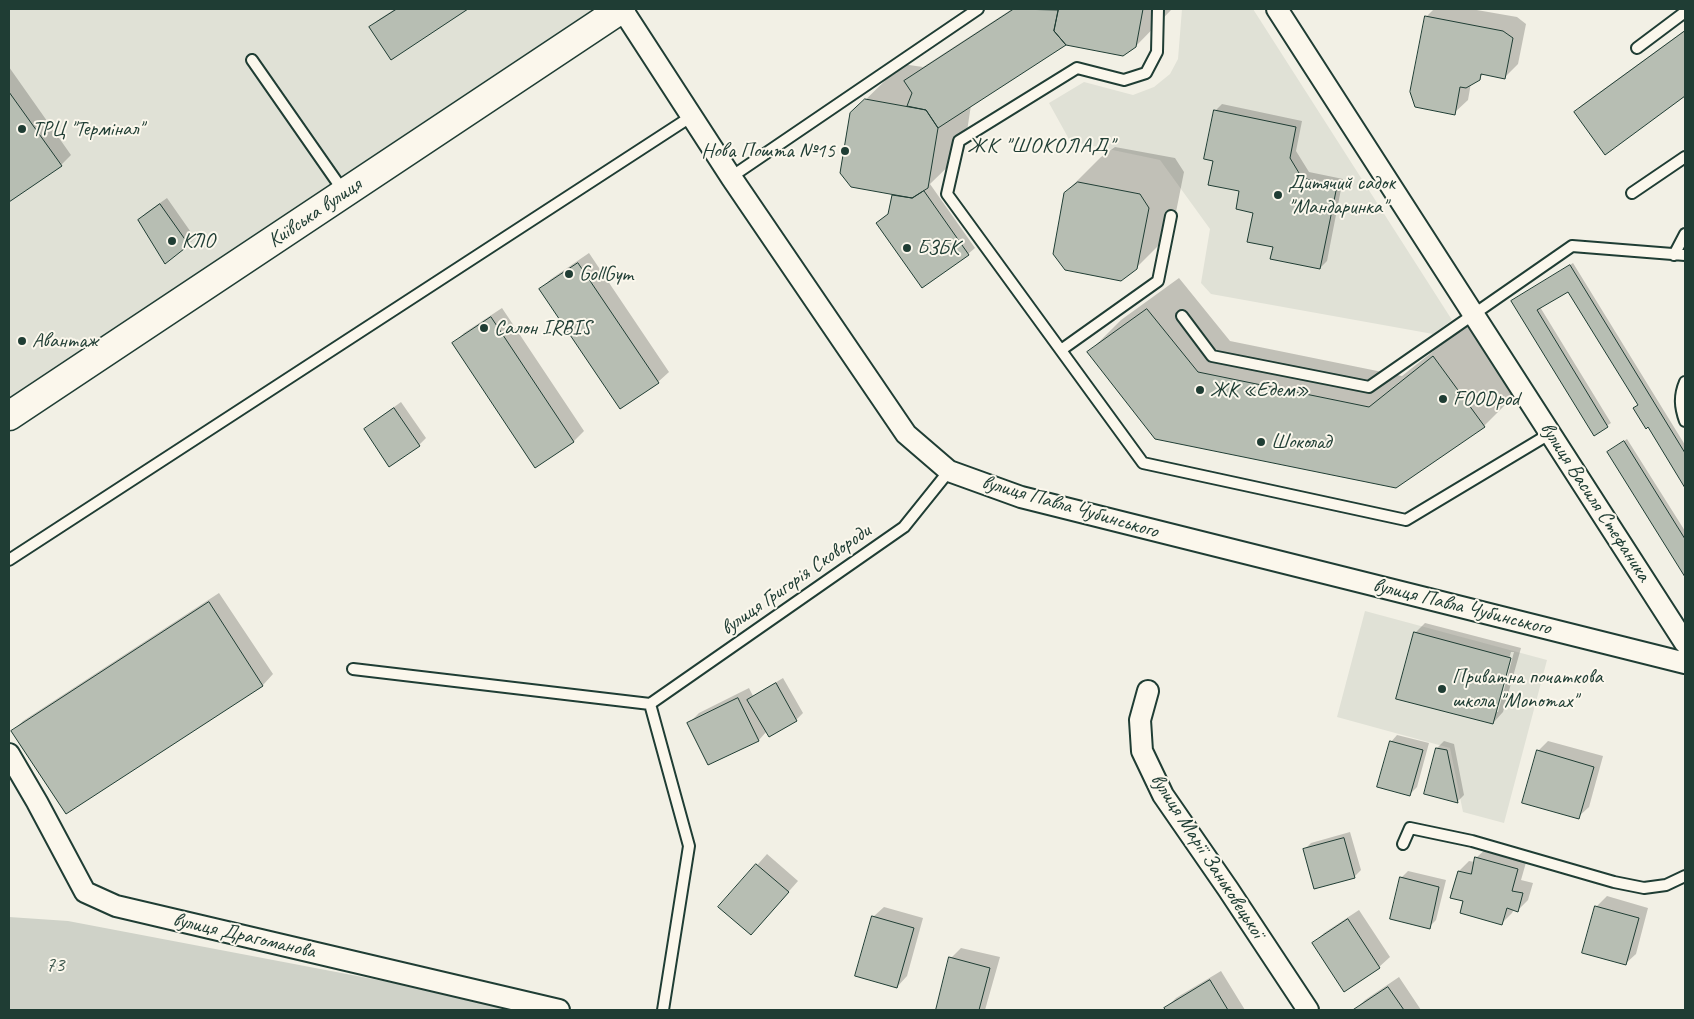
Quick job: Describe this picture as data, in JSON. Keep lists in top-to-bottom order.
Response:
{
  "streets": {
    "main road": ["Київська вулиця"],
    "street": [
      "вулиця Василя Стефаника",
      "вулиця Павла Чубинського",
      "вулиця Марії Заньковецької",
      "вулиця Драгоманова"
    ],
    "lane": ["вулиця Григорія Сковороди"]
  },
  "crossings": [
    ["Київська вулиця", "вулиця Павла Чубинського"],
    ["вулиця Павла Чубинського", "вулиця Григорія Сковороди"]
  ],
  "districts": ["ЖК \"ШОКОЛАД\""],
  "parks": ["73"],
  "places": [
    "ТРЦ \"Термінал\"",
    "Нова Пошта №15",
    "Дитячий садок \"Мандаринка\"",
    "КЛО",
    "БЗБК",
    "GollGym",
    "Салон IRBIS",
    "Авантаж",
    "ЖК «Едем»",
    "FOODpod",
    "Шоколад",
    "Приватна початкова школа \"Monomax\""
  ]
}
